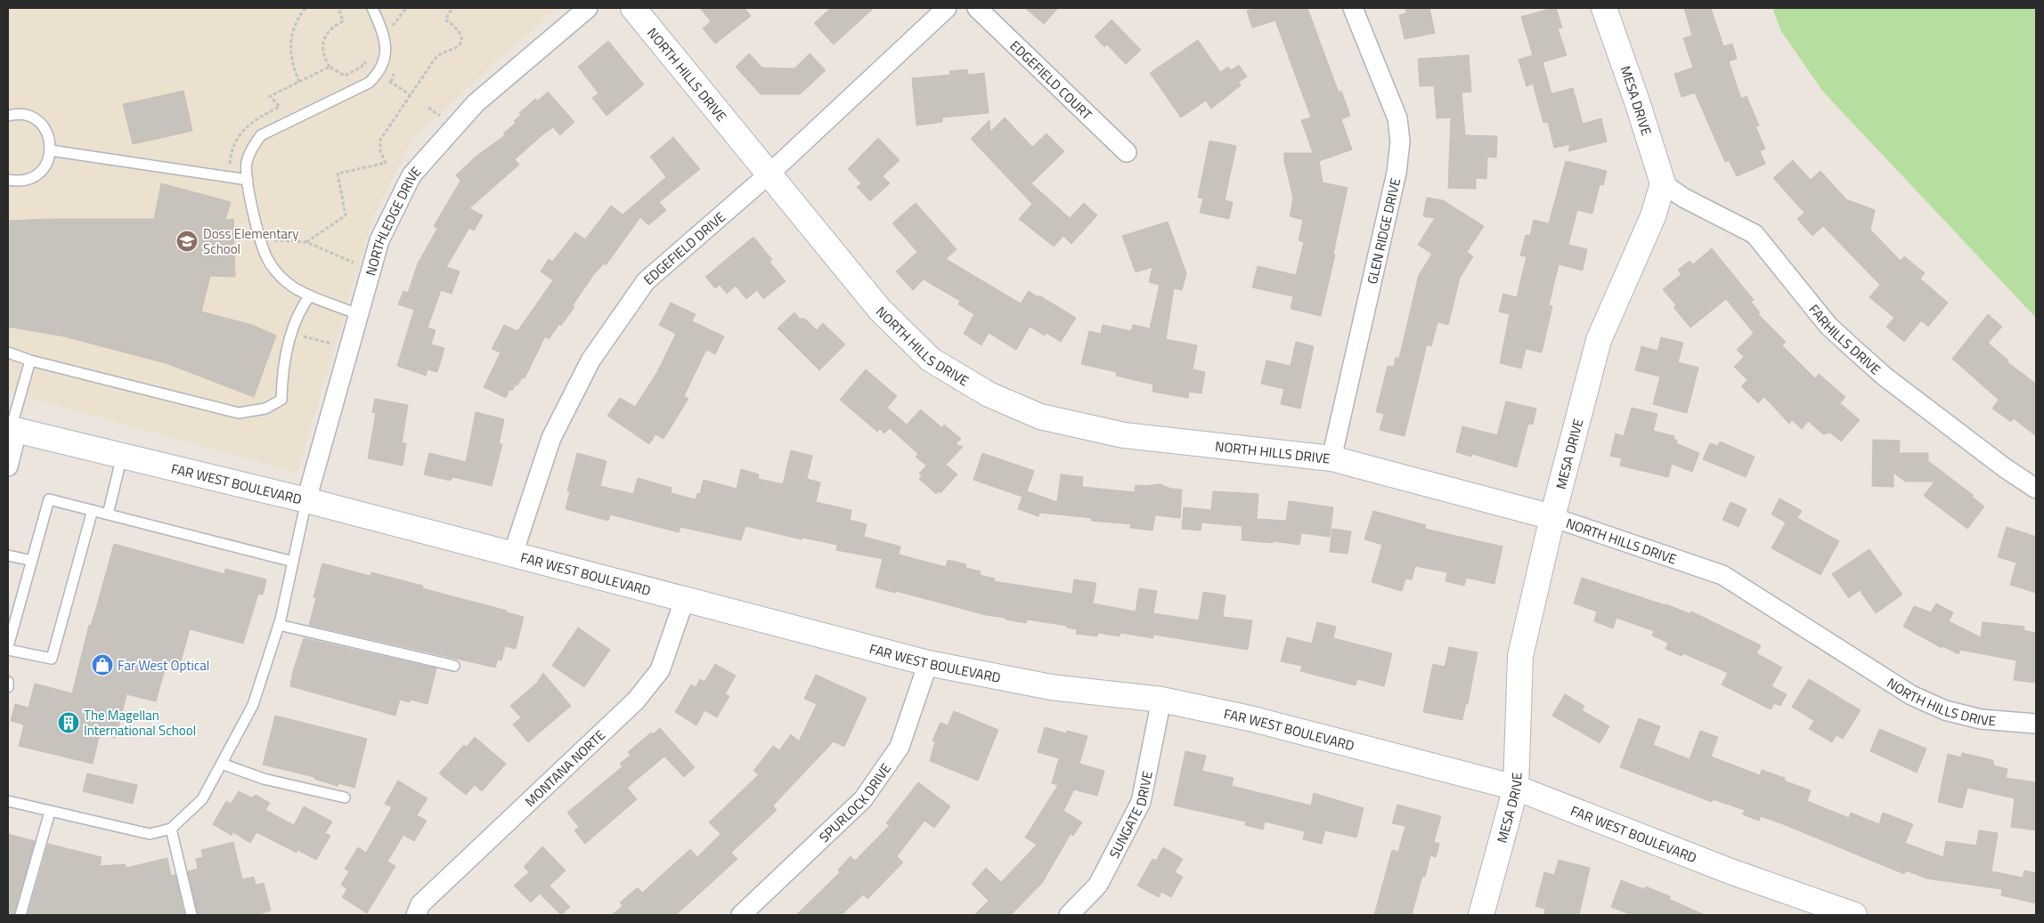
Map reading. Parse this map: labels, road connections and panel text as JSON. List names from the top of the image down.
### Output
{
  "streets": {
    "street": [
      "NORTH HILLS DRIVE",
      "EDGEFIELD COURT",
      "MESA DRIVE",
      "NORTHLEDGE DRIVE",
      "GLEN RIDGE DRIVE",
      "EDGEFIELD DRIVE",
      "FARHILLS DRIVE",
      "FAR WEST BOULEVARD",
      "MONTANA NORTE",
      "SPURLOCK DRIVE",
      "SUNGATE DRIVE"
    ]
  },
  "crossings": [
    ["NORTH HILLS DRIVE", "MESA DRIVE"],
    ["NORTH HILLS DRIVE", "GLEN RIDGE DRIVE"],
    ["NORTH HILLS DRIVE", "EDGEFIELD DRIVE"],
    ["MESA DRIVE", "FARHILLS DRIVE"],
    ["MESA DRIVE", "FAR WEST BOULEVARD"],
    ["NORTHLEDGE DRIVE", "FAR WEST BOULEVARD"],
    ["EDGEFIELD DRIVE", "FAR WEST BOULEVARD"],
    ["FAR WEST BOULEVARD", "MONTANA NORTE"],
    ["FAR WEST BOULEVARD", "SPURLOCK DRIVE"],
    ["FAR WEST BOULEVARD", "SUNGATE DRIVE"]
  ],
  "places": {
    "school or university": ["Doss Elementary School"],
    "shop": ["Far West Optical"],
    "building": ["The Magellan International School"]
  }
}
